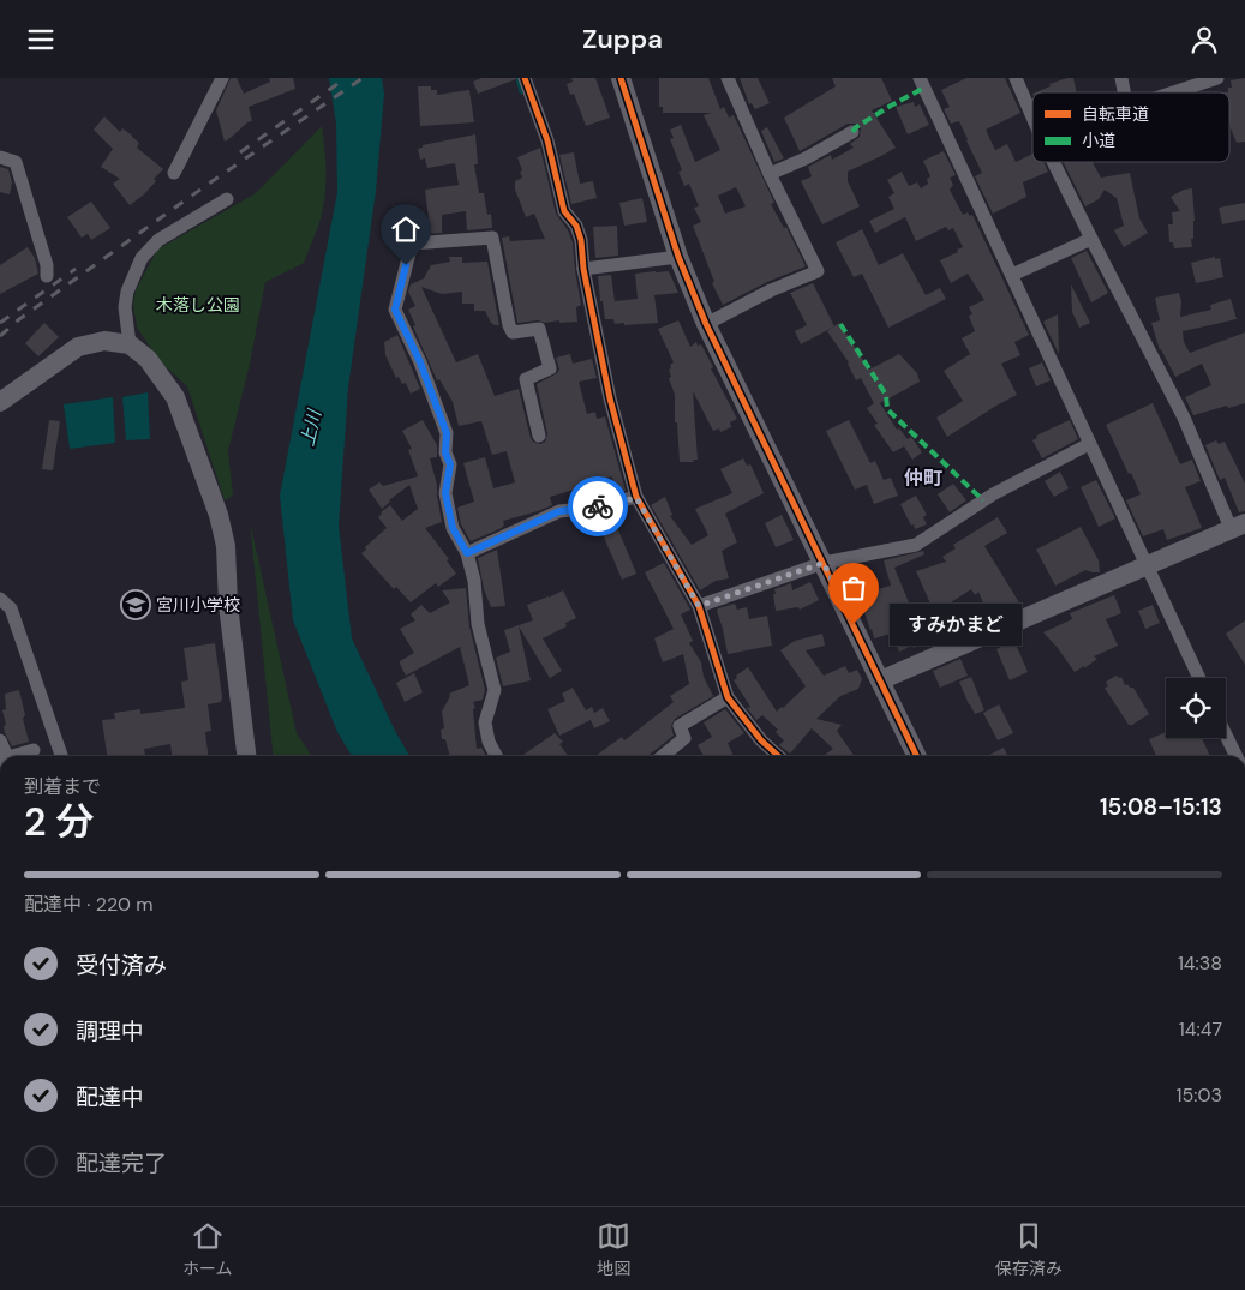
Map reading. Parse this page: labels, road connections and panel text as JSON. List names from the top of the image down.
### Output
{
  "districts": ["仲町"],
  "water": ["上川"],
  "parks": ["木落し公園"],
  "places": {
    "school or university": ["宮川小学校"],
    "other": ["すみかまど"]
  },
  "legend": ["自転車道", "小道"],
  "page": {
    "header": "Zuppa",
    "bubble": "すみかまど",
    "heading": ["2 分", "到着まで", "15:08–15:13"],
    "bar": "配達中 · 220 m",
    "list": [
      ["受付済み", "14:38"],
      ["調理中", "14:47"],
      ["配達中", "15:03"],
      "配達完了"
    ],
    "tabs": ["ホーム", "地図", "保存済み"]
  }
}
